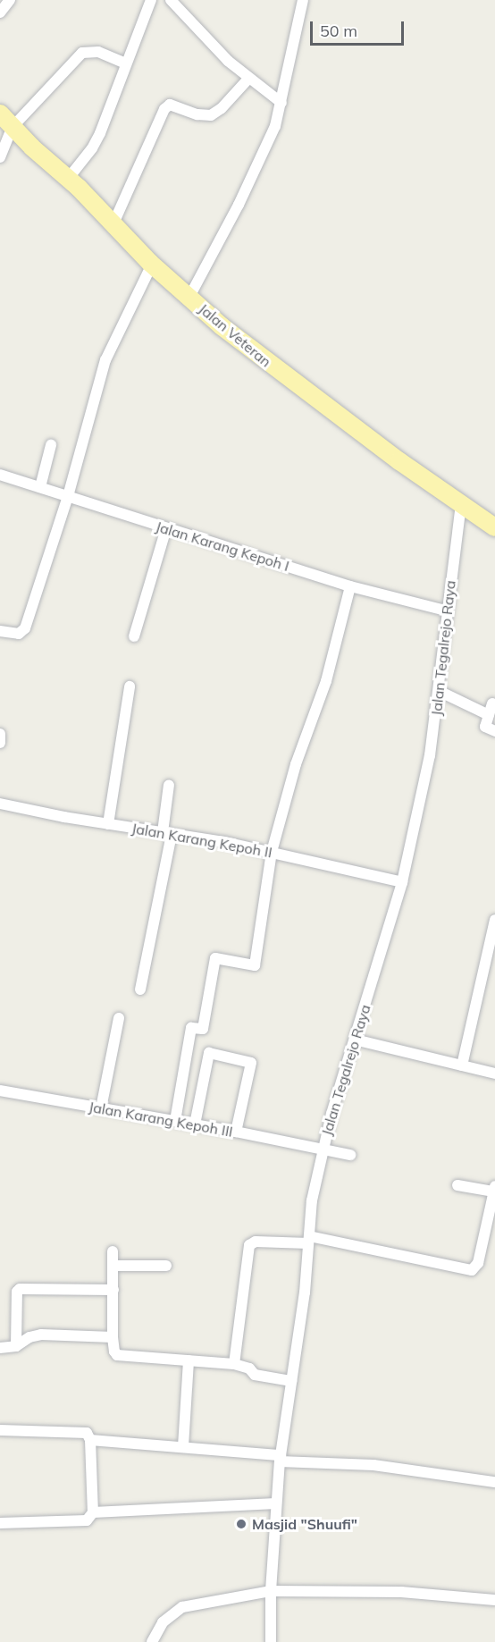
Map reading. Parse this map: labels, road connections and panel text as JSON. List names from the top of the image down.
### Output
{
  "streets": {
    "main road": ["Jalan Veteran"],
    "street": [
      "Jalan Karang Kepoh I",
      "Jalan Tegalrejo Raya",
      "Jalan Karang Kepoh II",
      "Jalan Karang Kepoh III"
    ]
  },
  "crossings": [
    ["Jalan Veteran", "Jalan Tegalrejo Raya"],
    ["Jalan Karang Kepoh I", "Jalan Tegalrejo Raya"],
    ["Jalan Tegalrejo Raya", "Jalan Karang Kepoh II"],
    ["Jalan Tegalrejo Raya", "Jalan Karang Kepoh III"]
  ],
  "places": ["Masjid \"Shuufi\""],
  "scale_bar": "50 m"
}
